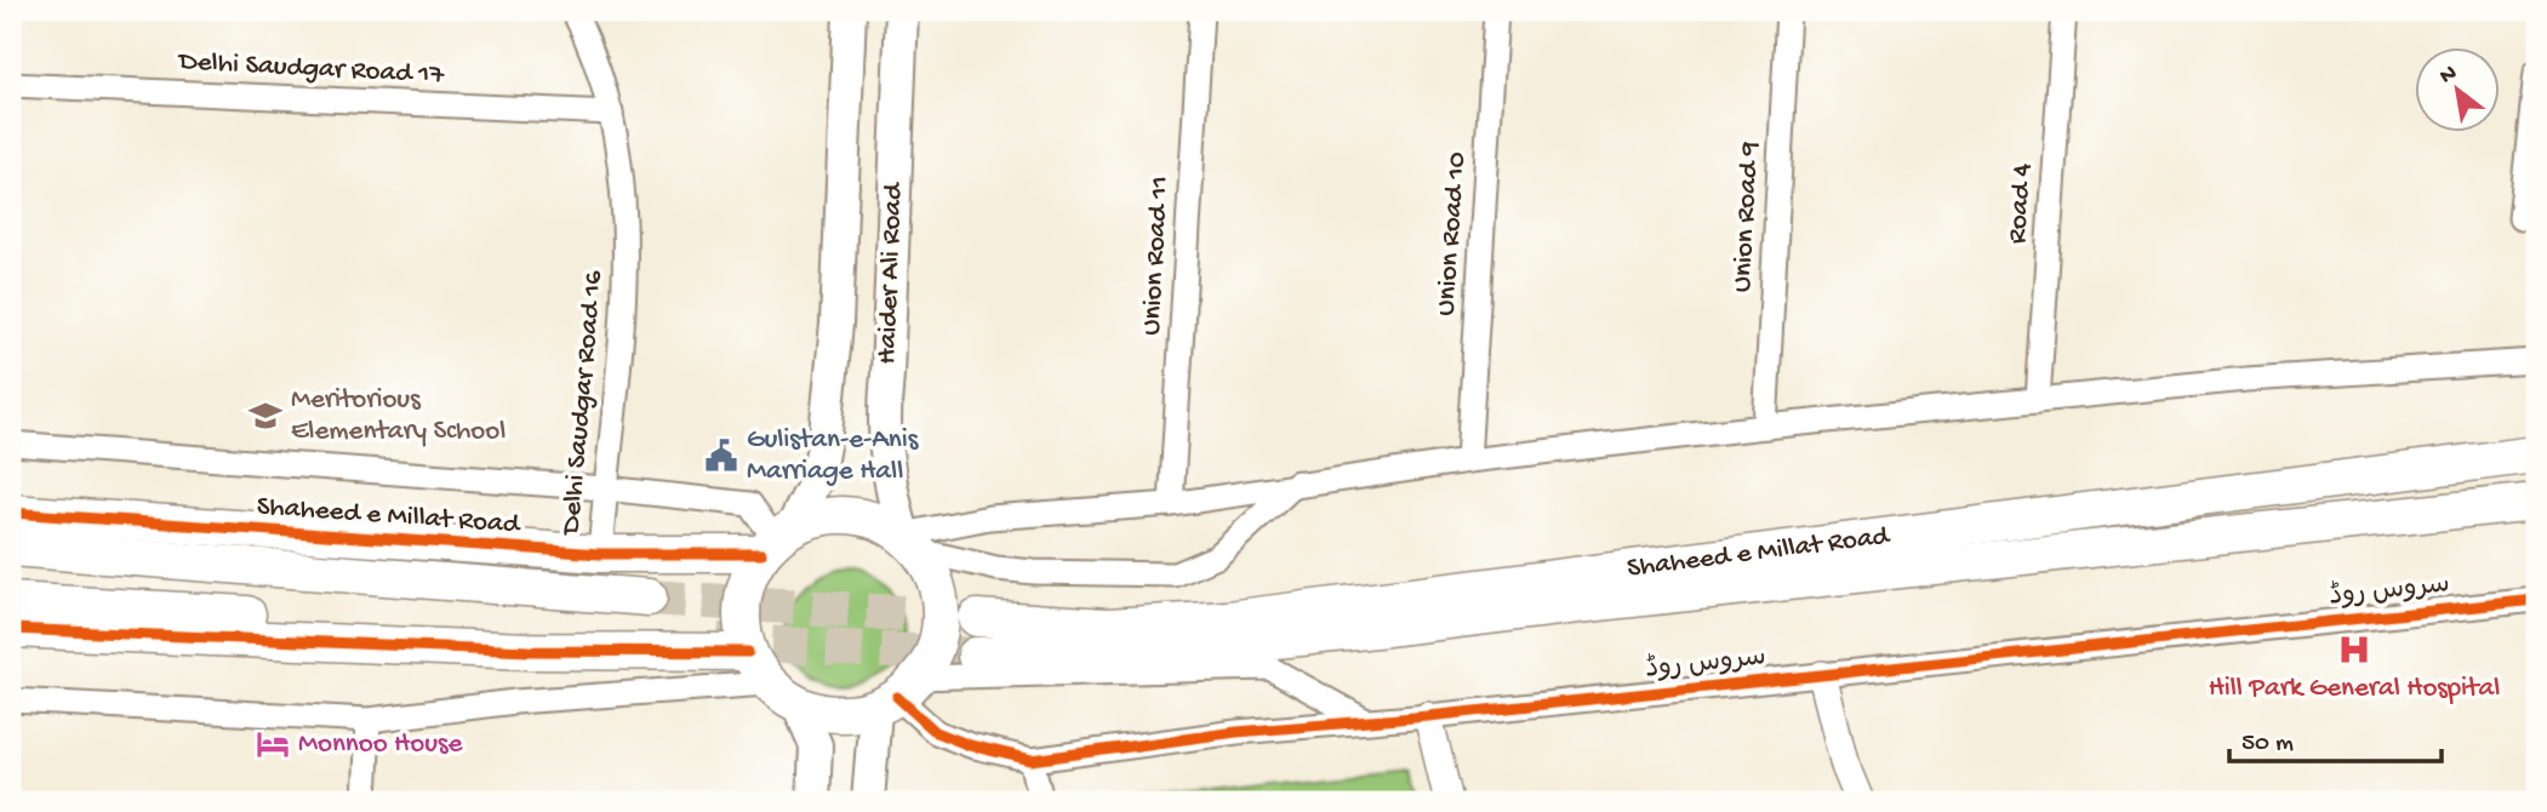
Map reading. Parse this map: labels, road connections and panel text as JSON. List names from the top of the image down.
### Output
{
  "streets": {
    "main road": ["Haider Ali Road", "Shaheed e Millat Road"],
    "street": [
      "Delhi Saudgar Road 17",
      "Road 4",
      "Union Road 9",
      "Union Road 10",
      "Union Road 11",
      "Delhi Saudgar Road 16",
      "سروس روڈ"
    ]
  },
  "crossings": [
    ["Delhi Saudgar Road 17", "Delhi Saudgar Road 16"],
    ["Haider Ali Road", "Shaheed e Millat Road"],
    ["Haider Ali Road", "سروس روڈ"],
    ["Delhi Saudgar Road 16", "Shaheed e Millat Road"],
    ["Shaheed e Millat Road", "سروس روڈ"]
  ],
  "places": {
    "school or university": ["Meritorious Elementary School"],
    "public building": ["Gulistan-e-Anis Marriage Hall"],
    "hospital": ["Hill Park General Hospital"],
    "hotel": ["Monnoo House"]
  },
  "scale_bar": "50 m",
  "north": "top left"
}
